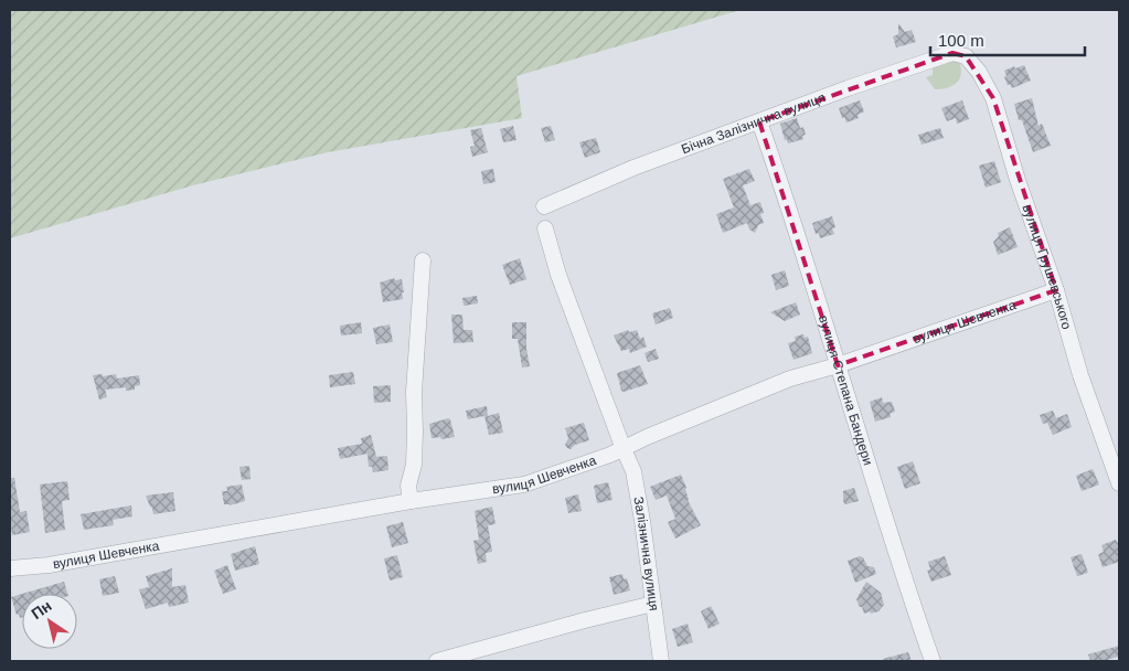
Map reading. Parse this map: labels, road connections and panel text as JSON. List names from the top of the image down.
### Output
{
  "streets": {
    "street": [
      "Бічна Залізнична вулиця",
      "вулиця Грушевського",
      "вулиця Шевченка",
      "вулиця Степана Бандери",
      "Залізнична вулиця"
    ]
  },
  "crossings": [
    ["Бічна Залізнична вулиця", "вулиця Грушевського"],
    ["Бічна Залізнична вулиця", "вулиця Степана Бандери"],
    ["вулиця Грушевського", "вулиця Шевченка"],
    ["вулиця Шевченка", "вулиця Степана Бандери"],
    ["вулиця Шевченка", "Залізнична вулиця"]
  ],
  "scale_bar": "100 m",
  "north": "top left"
}
